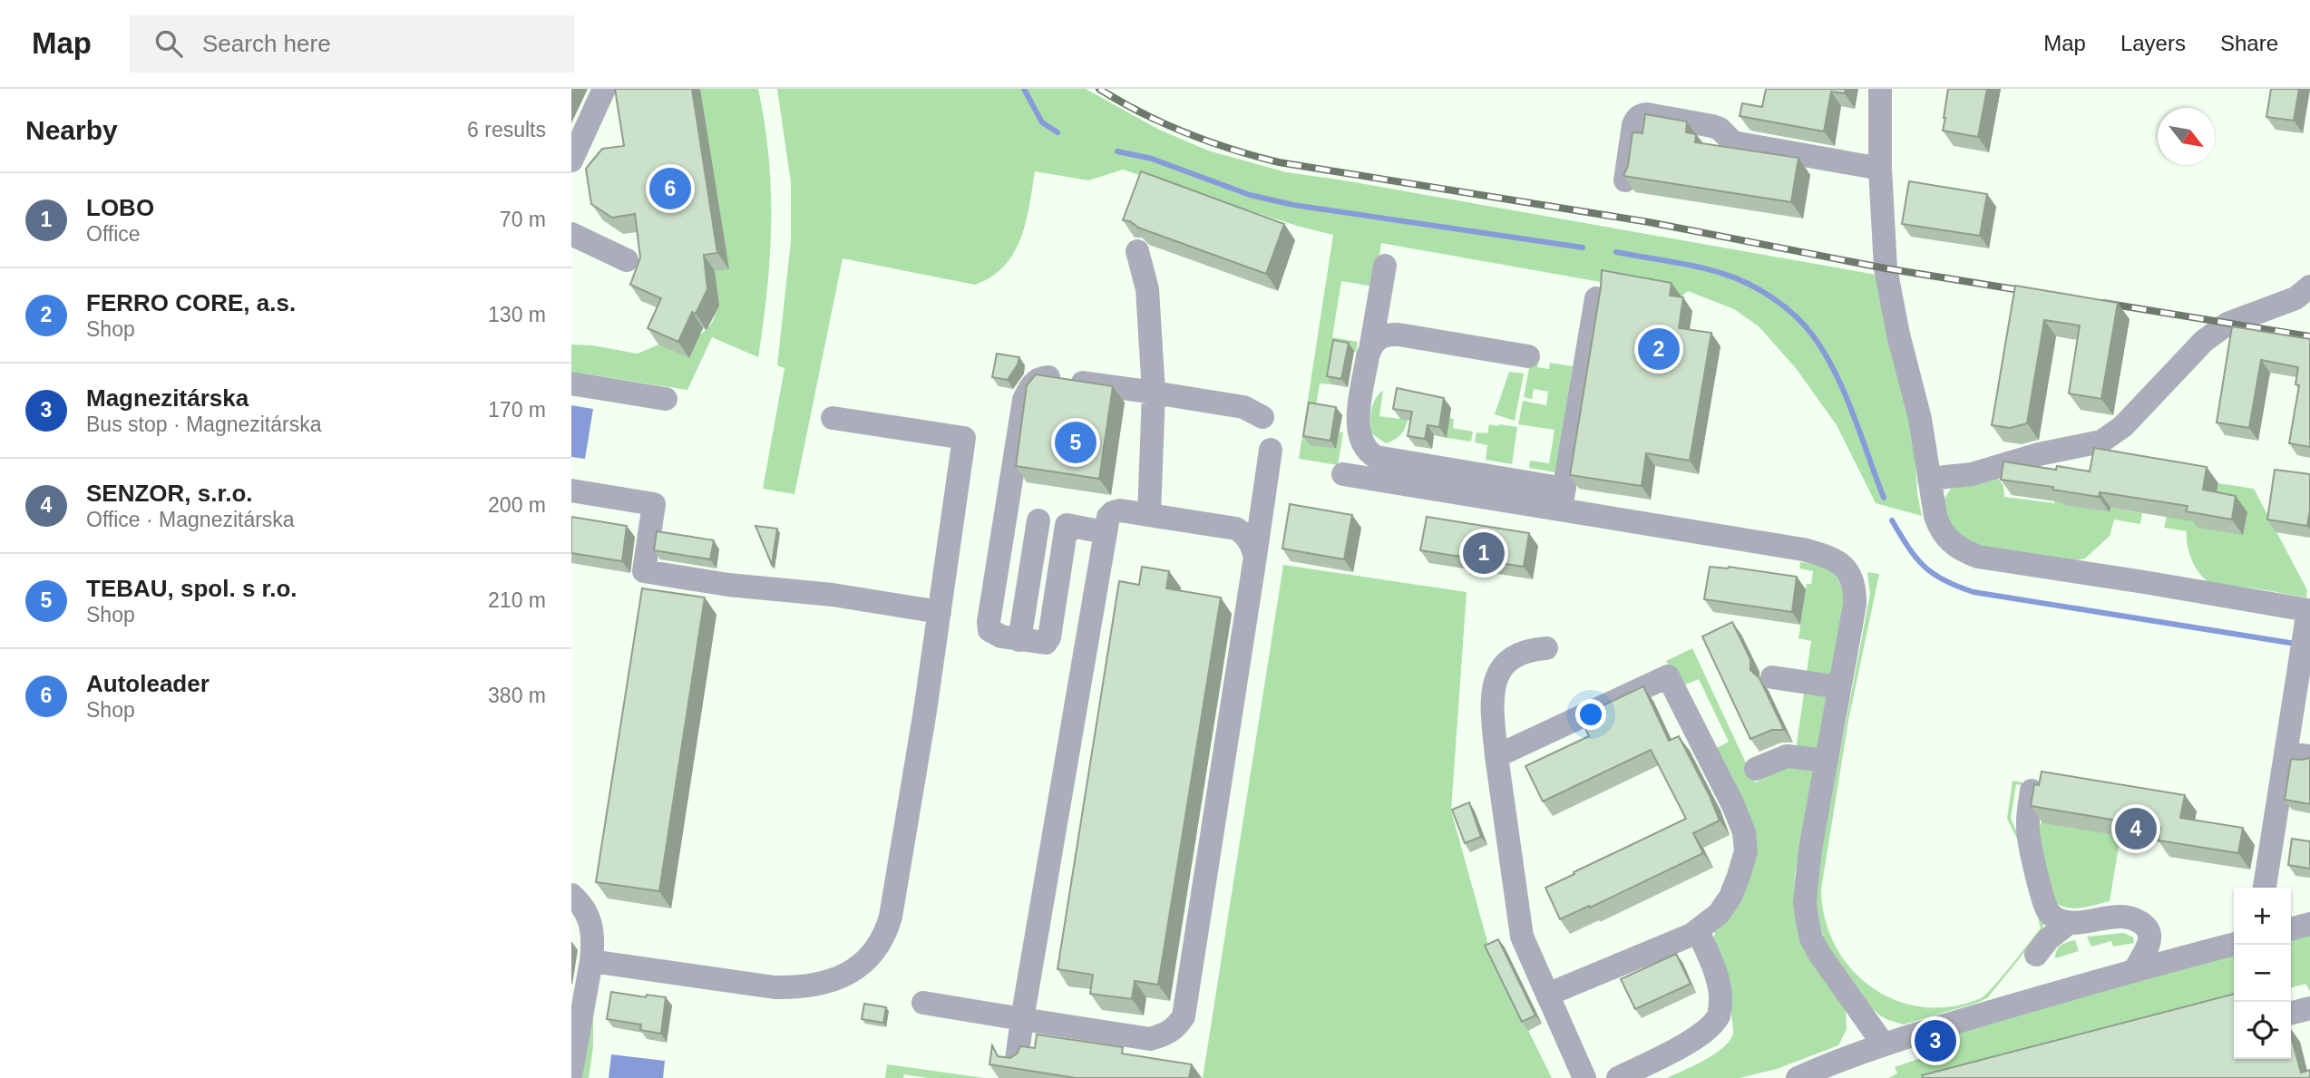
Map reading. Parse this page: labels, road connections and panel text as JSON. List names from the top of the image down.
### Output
{
  "north": "bottom right",
  "page": {
    "header": "Map",
    "search": "Search here",
    "nav": ["Map", "Layers", "Share"],
    "heading": ["Nearby", "6 results"],
    "pins": [
      "6",
      "2",
      "5",
      "1",
      "4",
      "3"
    ],
    "list": [
      {
        "mark": "1",
        "name": "LOBO",
        "note": "Office",
        "value": "70 m"
      },
      {
        "mark": "2",
        "name": "FERRO CORE, a.s.",
        "note": "Shop",
        "value": "130 m"
      },
      {
        "mark": "3",
        "name": "Magnezitárska",
        "note": "Bus stop · Magnezitárska",
        "value": "170 m"
      },
      {
        "mark": "4",
        "name": "SENZOR, s.r.o.",
        "note": "Office · Magnezitárska",
        "value": "200 m"
      },
      {
        "mark": "5",
        "name": "TEBAU, spol. s r.o.",
        "note": "Shop",
        "value": "210 m"
      },
      {
        "mark": "6",
        "name": "Autoleader",
        "note": "Shop",
        "value": "380 m"
      }
    ],
    "map_buttons": ["+", "−"]
  }
}
